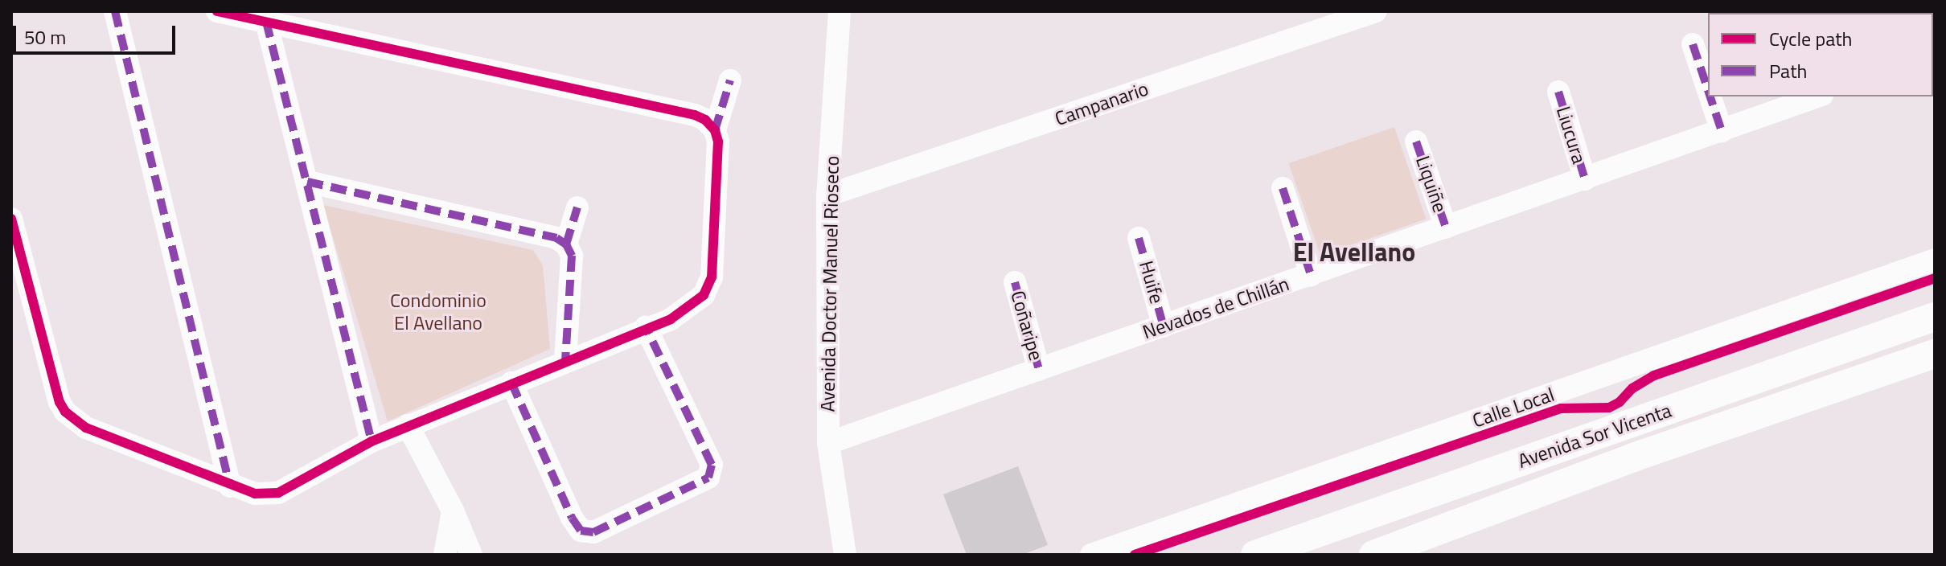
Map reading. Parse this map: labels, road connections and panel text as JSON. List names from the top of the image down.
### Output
{
  "streets": {
    "main road": ["Avenida Sor Vicenta"],
    "street": [
      "Campanario",
      "Liucura",
      "Liquiñe",
      "Huife",
      "Avenida Doctor Manuel Rioseco",
      "Nevados de Chillán",
      "Coñaripe",
      "Calle Local"
    ]
  },
  "crossings": [
    ["Campanario", "Avenida Doctor Manuel Rioseco"],
    ["Liucura", "Nevados de Chillán"],
    ["Liquiñe", "Nevados de Chillán"],
    ["Huife", "Nevados de Chillán"],
    ["Avenida Doctor Manuel Rioseco", "Nevados de Chillán"],
    ["Nevados de Chillán", "Coñaripe"]
  ],
  "districts": ["El Avellano"],
  "parks": ["Condominio El Avellano"],
  "legend": ["Cycle path", "Path"],
  "scale_bar": "50 m"
}
